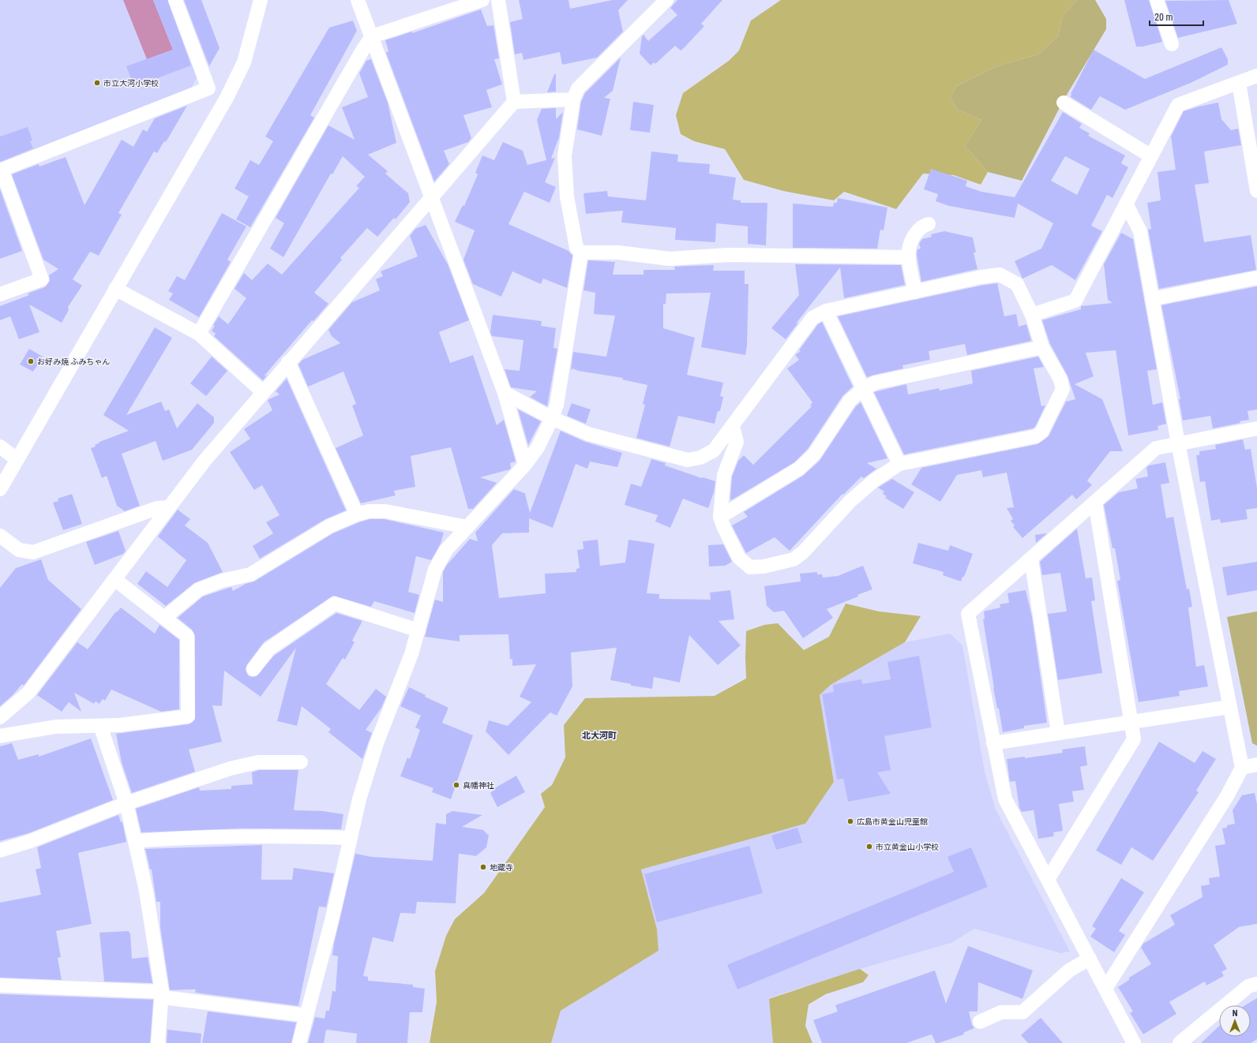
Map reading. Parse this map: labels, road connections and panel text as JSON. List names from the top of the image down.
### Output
{
  "districts": ["北大河町"],
  "places": [
    "市立大河小学校",
    "お好み焼 ふみちゃん",
    "真幡神社",
    "広島市黄金山児童館",
    "市立黄金山小学校",
    "地蔵寺"
  ],
  "scale_bar": "20 m",
  "north": "top"
}
